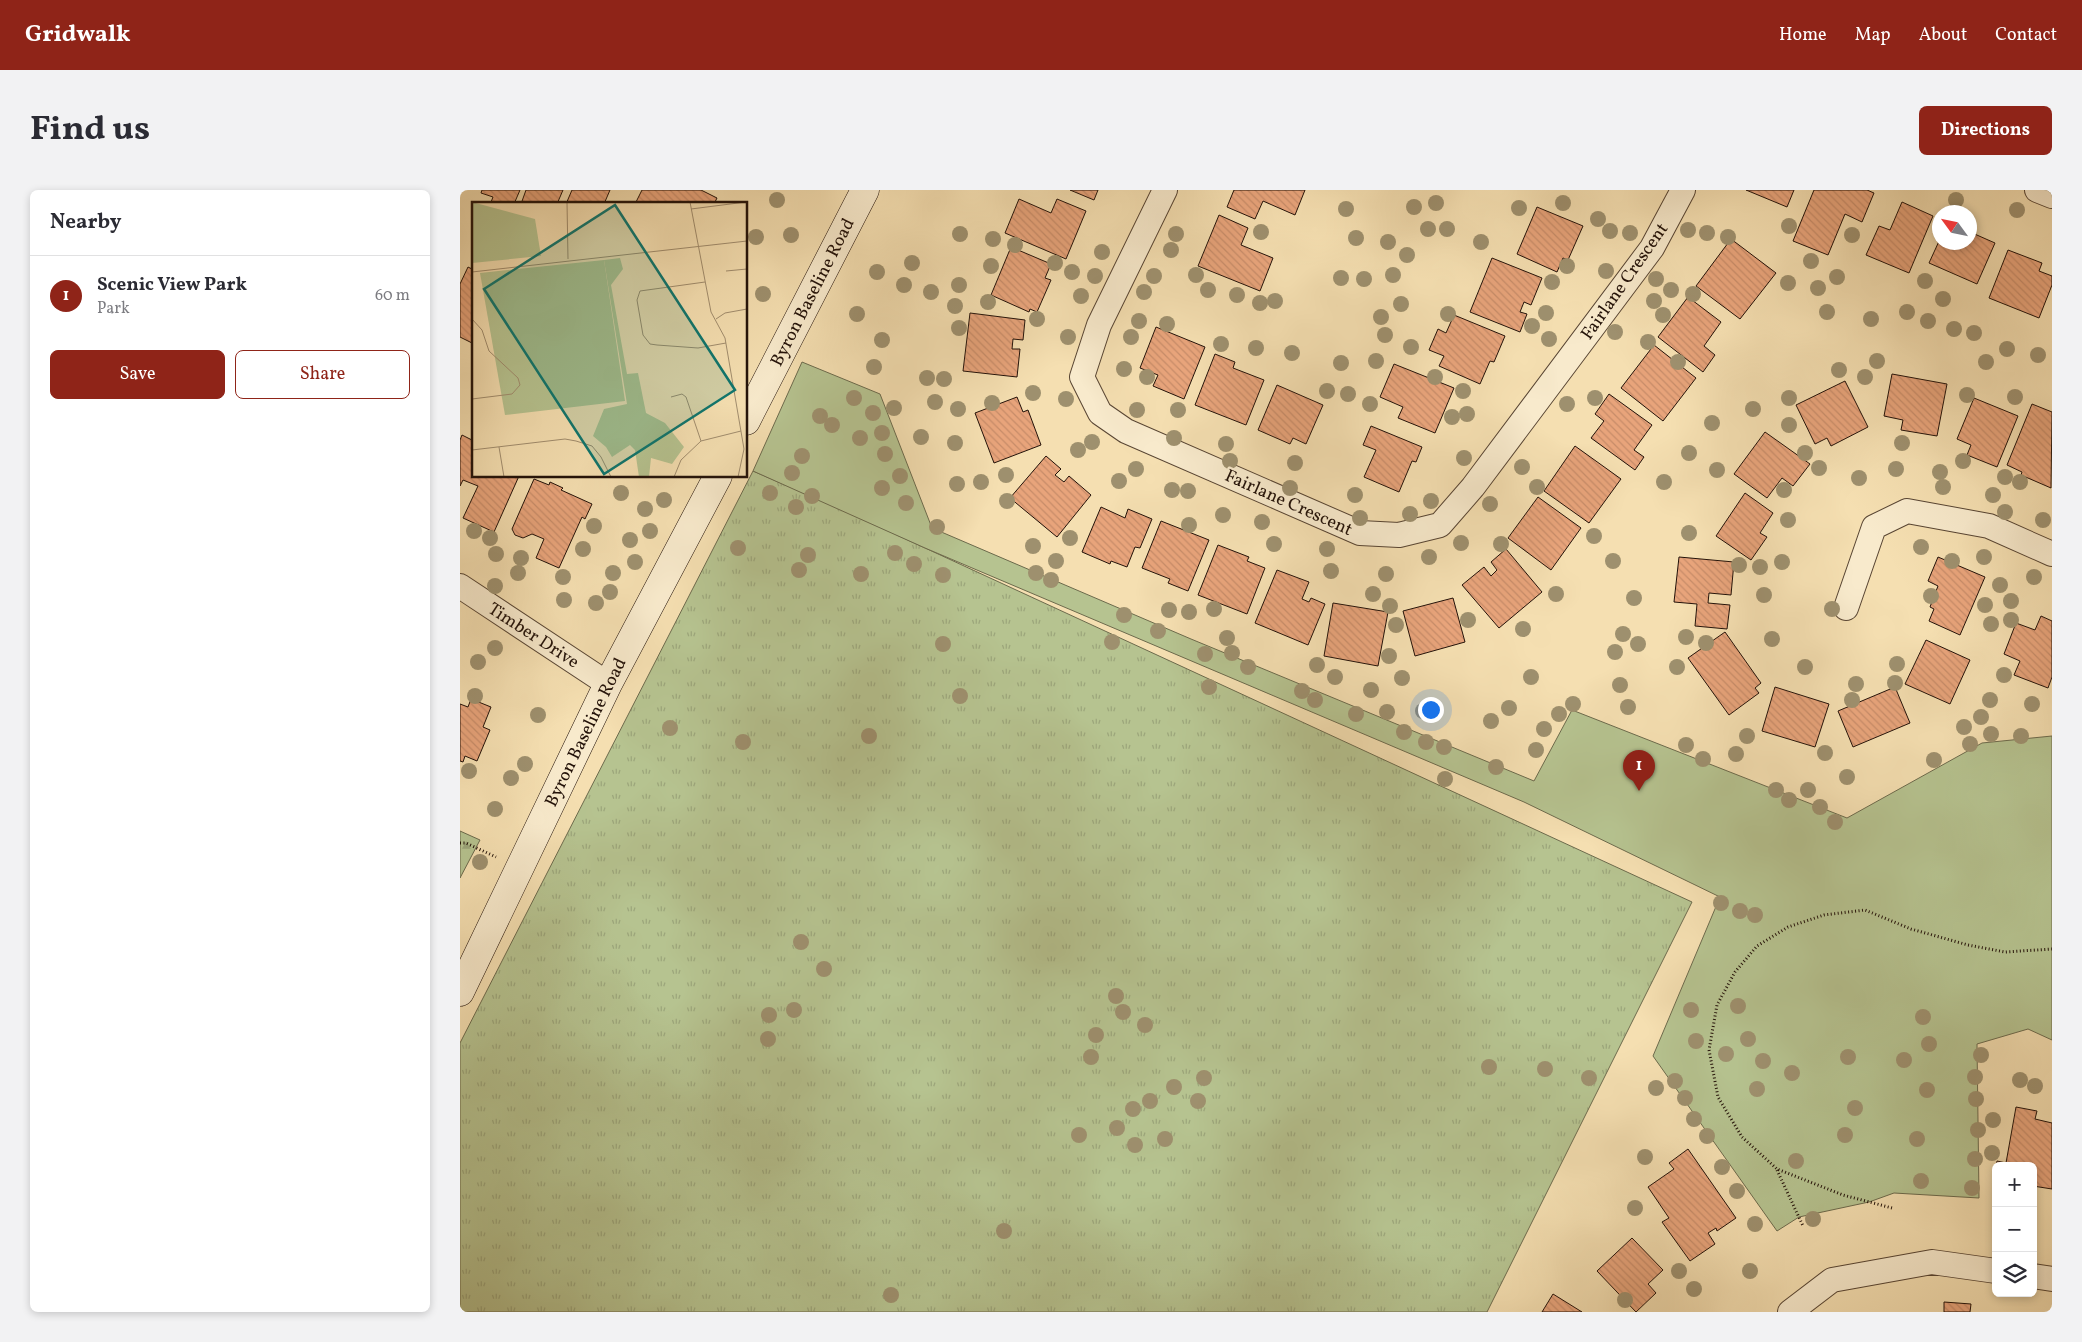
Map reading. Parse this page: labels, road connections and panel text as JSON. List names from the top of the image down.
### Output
{
  "streets": {
    "main road": ["Byron Baseline Road"],
    "street": ["Fairlane Crescent", "Timber Drive"]
  },
  "crossings": [
    ["Byron Baseline Road", "Timber Drive"]
  ],
  "north": "top left",
  "page": {
    "header": "Gridwalk",
    "nav": [
      "Home",
      "Map",
      "About",
      "Contact"
    ],
    "title": "Find us",
    "buttons": [
      "Directions",
      ["Save", "Share"]
    ],
    "heading": "Nearby",
    "list": [
      {
        "mark": "1",
        "name": "Scenic View Park",
        "note": "Park",
        "value": "60 m"
      }
    ],
    "pins": "1",
    "map_buttons": ["+", "−"]
  }
}
